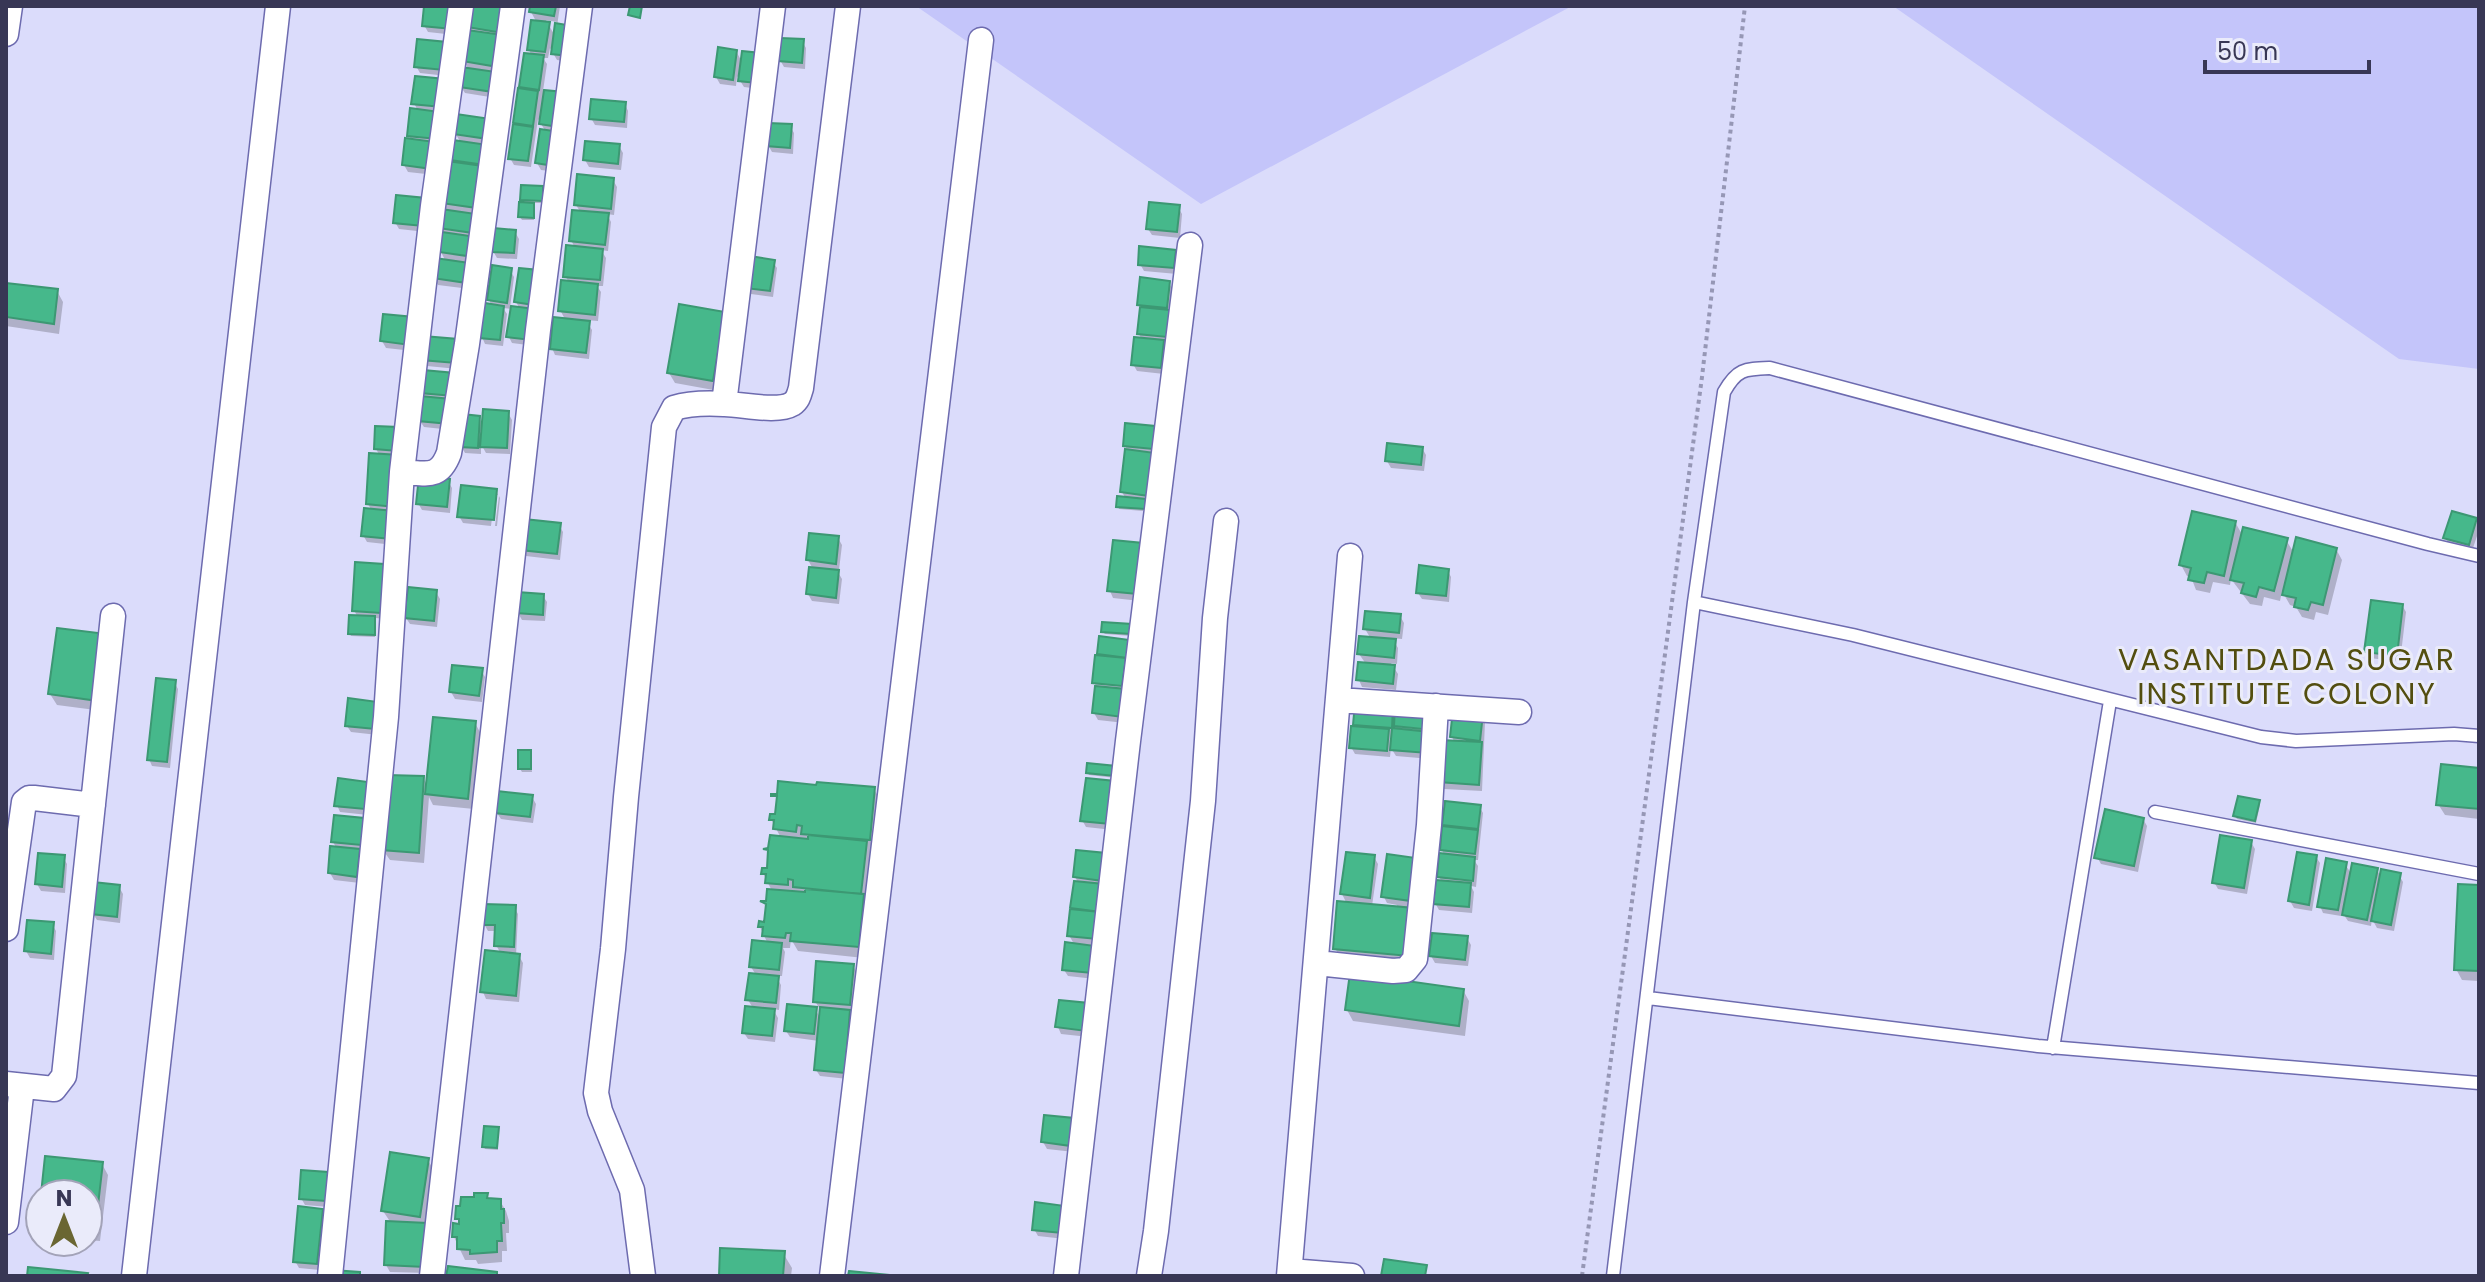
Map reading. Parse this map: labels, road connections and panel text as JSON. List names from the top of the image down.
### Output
{
  "districts": ["VASANTDADA SUGAR INSTITUTE COLONY"],
  "scale_bar": "50 m",
  "north": "top"
}
